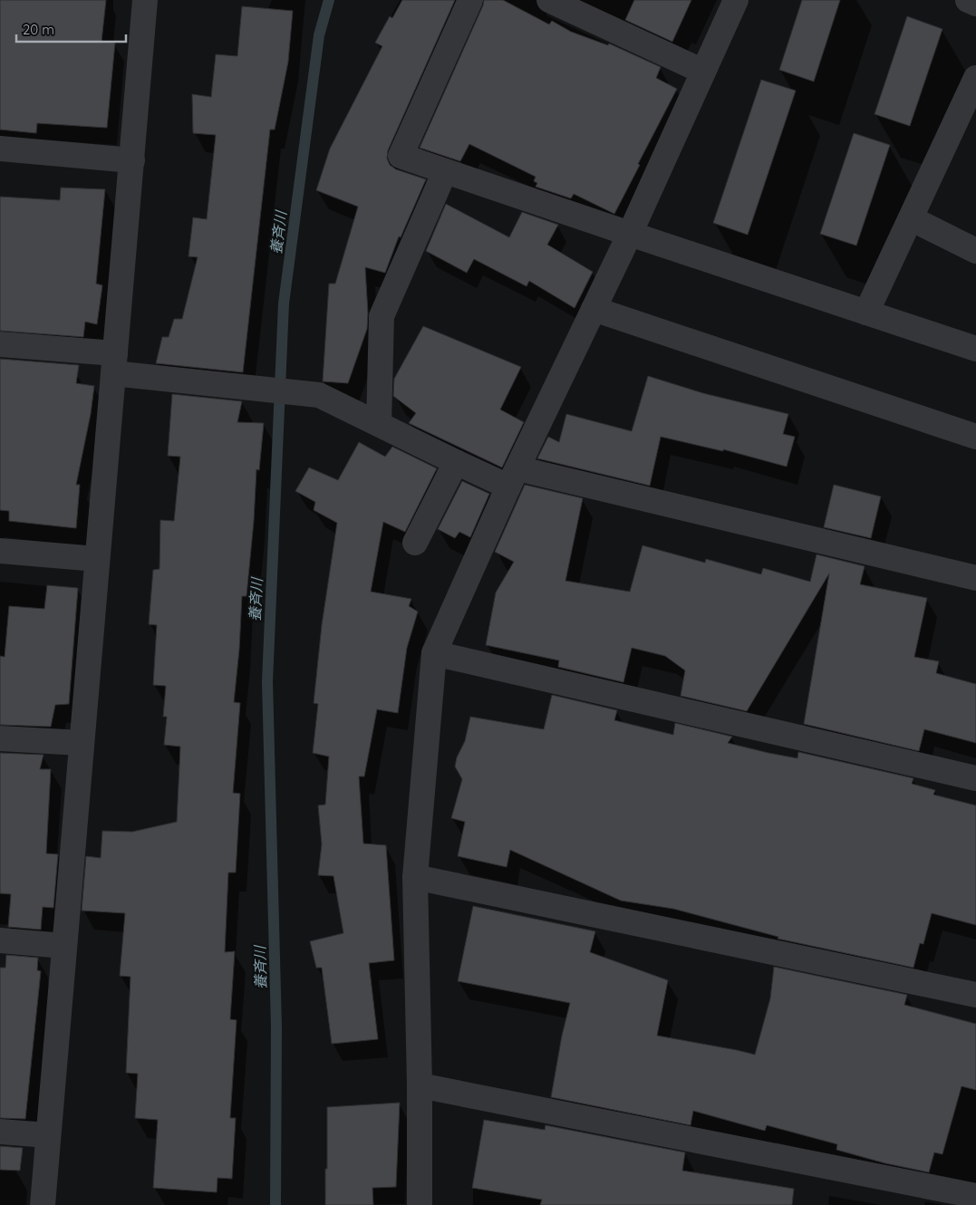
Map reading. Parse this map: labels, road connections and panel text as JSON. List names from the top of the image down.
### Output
{
  "water": ["養斉川"],
  "scale_bar": "20 m"
}
